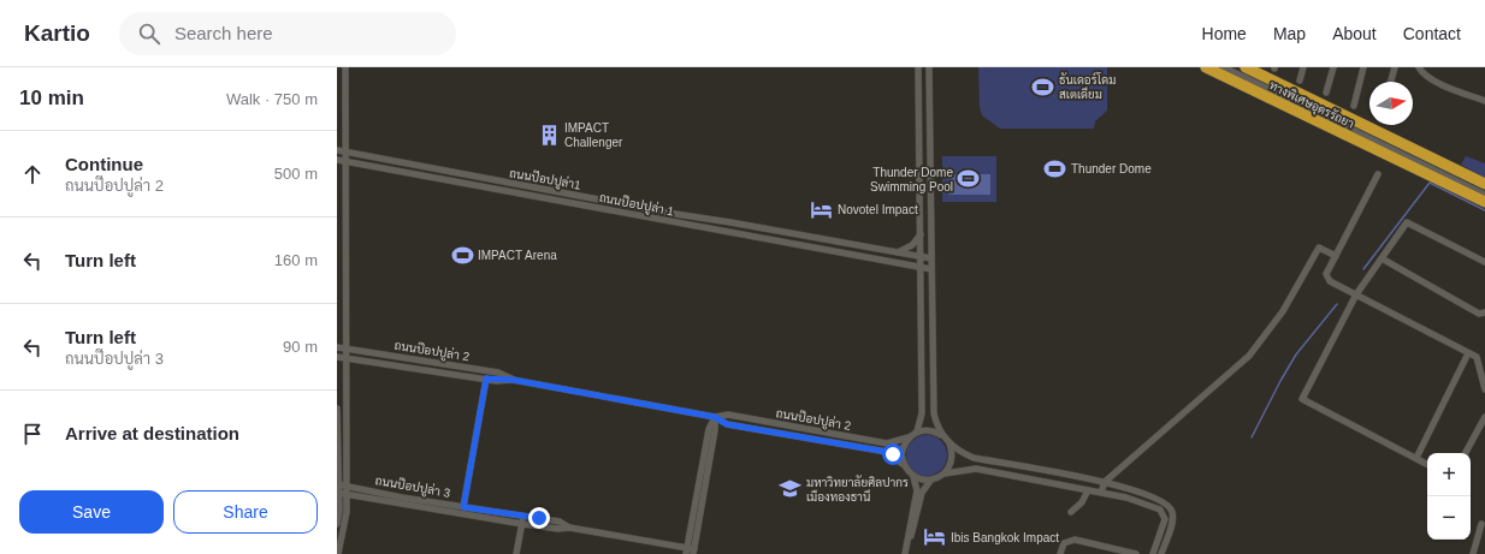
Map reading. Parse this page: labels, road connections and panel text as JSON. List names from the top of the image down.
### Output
{
  "streets": {
    "highway": ["ทางพิเศษอุดรรัถยา"],
    "street": [
      "ถนนป๊อปปูล่า1",
      "ถนนป๊อปปูล่า 1",
      "ถนนป๊อปปูล่า 2",
      "ถนนป๊อปปูล่า 3"
    ]
  },
  "places": {
    "sports": [
      "ธันเดอร์โดม สเตเดียม",
      "Thunder Dome",
      "Thunder Dome Swimming Pool",
      "IMPACT Arena"
    ],
    "building": ["IMPACT Challenger"],
    "hotel": ["Novotel Impact", "Ibis Bangkok Impact"],
    "school or university": ["มหาวิทยาลัยศิลปากร เมืองทองธานี"]
  },
  "north": "right",
  "page": {
    "header": "Kartio",
    "search": "Search here",
    "nav": [
      "Home",
      "Map",
      "About",
      "Contact"
    ],
    "heading": ["10 min", "Walk · 750 m"],
    "list": [
      ["Continue", "ถนนป๊อปปูล่า 2", "500 m"],
      ["Turn left", "160 m"],
      ["Turn left", "ถนนป๊อปปูล่า 3", "90 m"],
      "Arrive at destination"
    ],
    "map_buttons": ["+", "−"],
    "buttons": ["Save", "Share"]
  }
}
